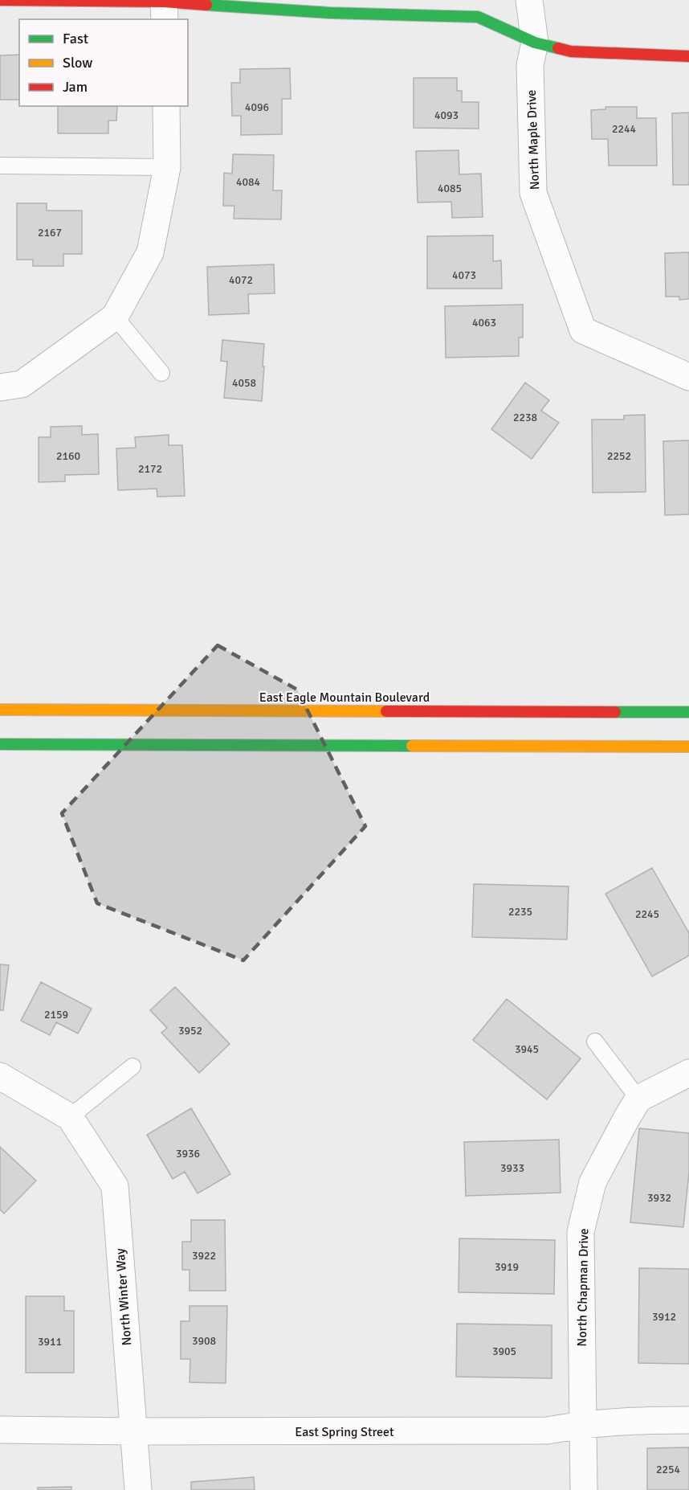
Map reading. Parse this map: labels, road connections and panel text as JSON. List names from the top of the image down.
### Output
{
  "streets": {
    "street": [
      "North Maple Drive",
      "East Eagle Mountain Boulevard",
      "North Chapman Drive",
      "North Winter Way",
      "East Spring Street"
    ]
  },
  "crossings": [
    ["North Chapman Drive", "East Spring Street"],
    ["North Winter Way", "East Spring Street"]
  ],
  "house_numbers": [
    "4096",
    "4093",
    "2244",
    "4084",
    "4085",
    "2167",
    "4073",
    "4072",
    "4063",
    "4058",
    "2238",
    "2160",
    "2252",
    "2172",
    "2235",
    "2245",
    "2159",
    "3952",
    "3945",
    "3936",
    "3933",
    "3932",
    "3922",
    "3919",
    "3912",
    "3908",
    "3911",
    "3905",
    "2254"
  ],
  "legend": ["Fast", "Slow", "Jam"]
}
